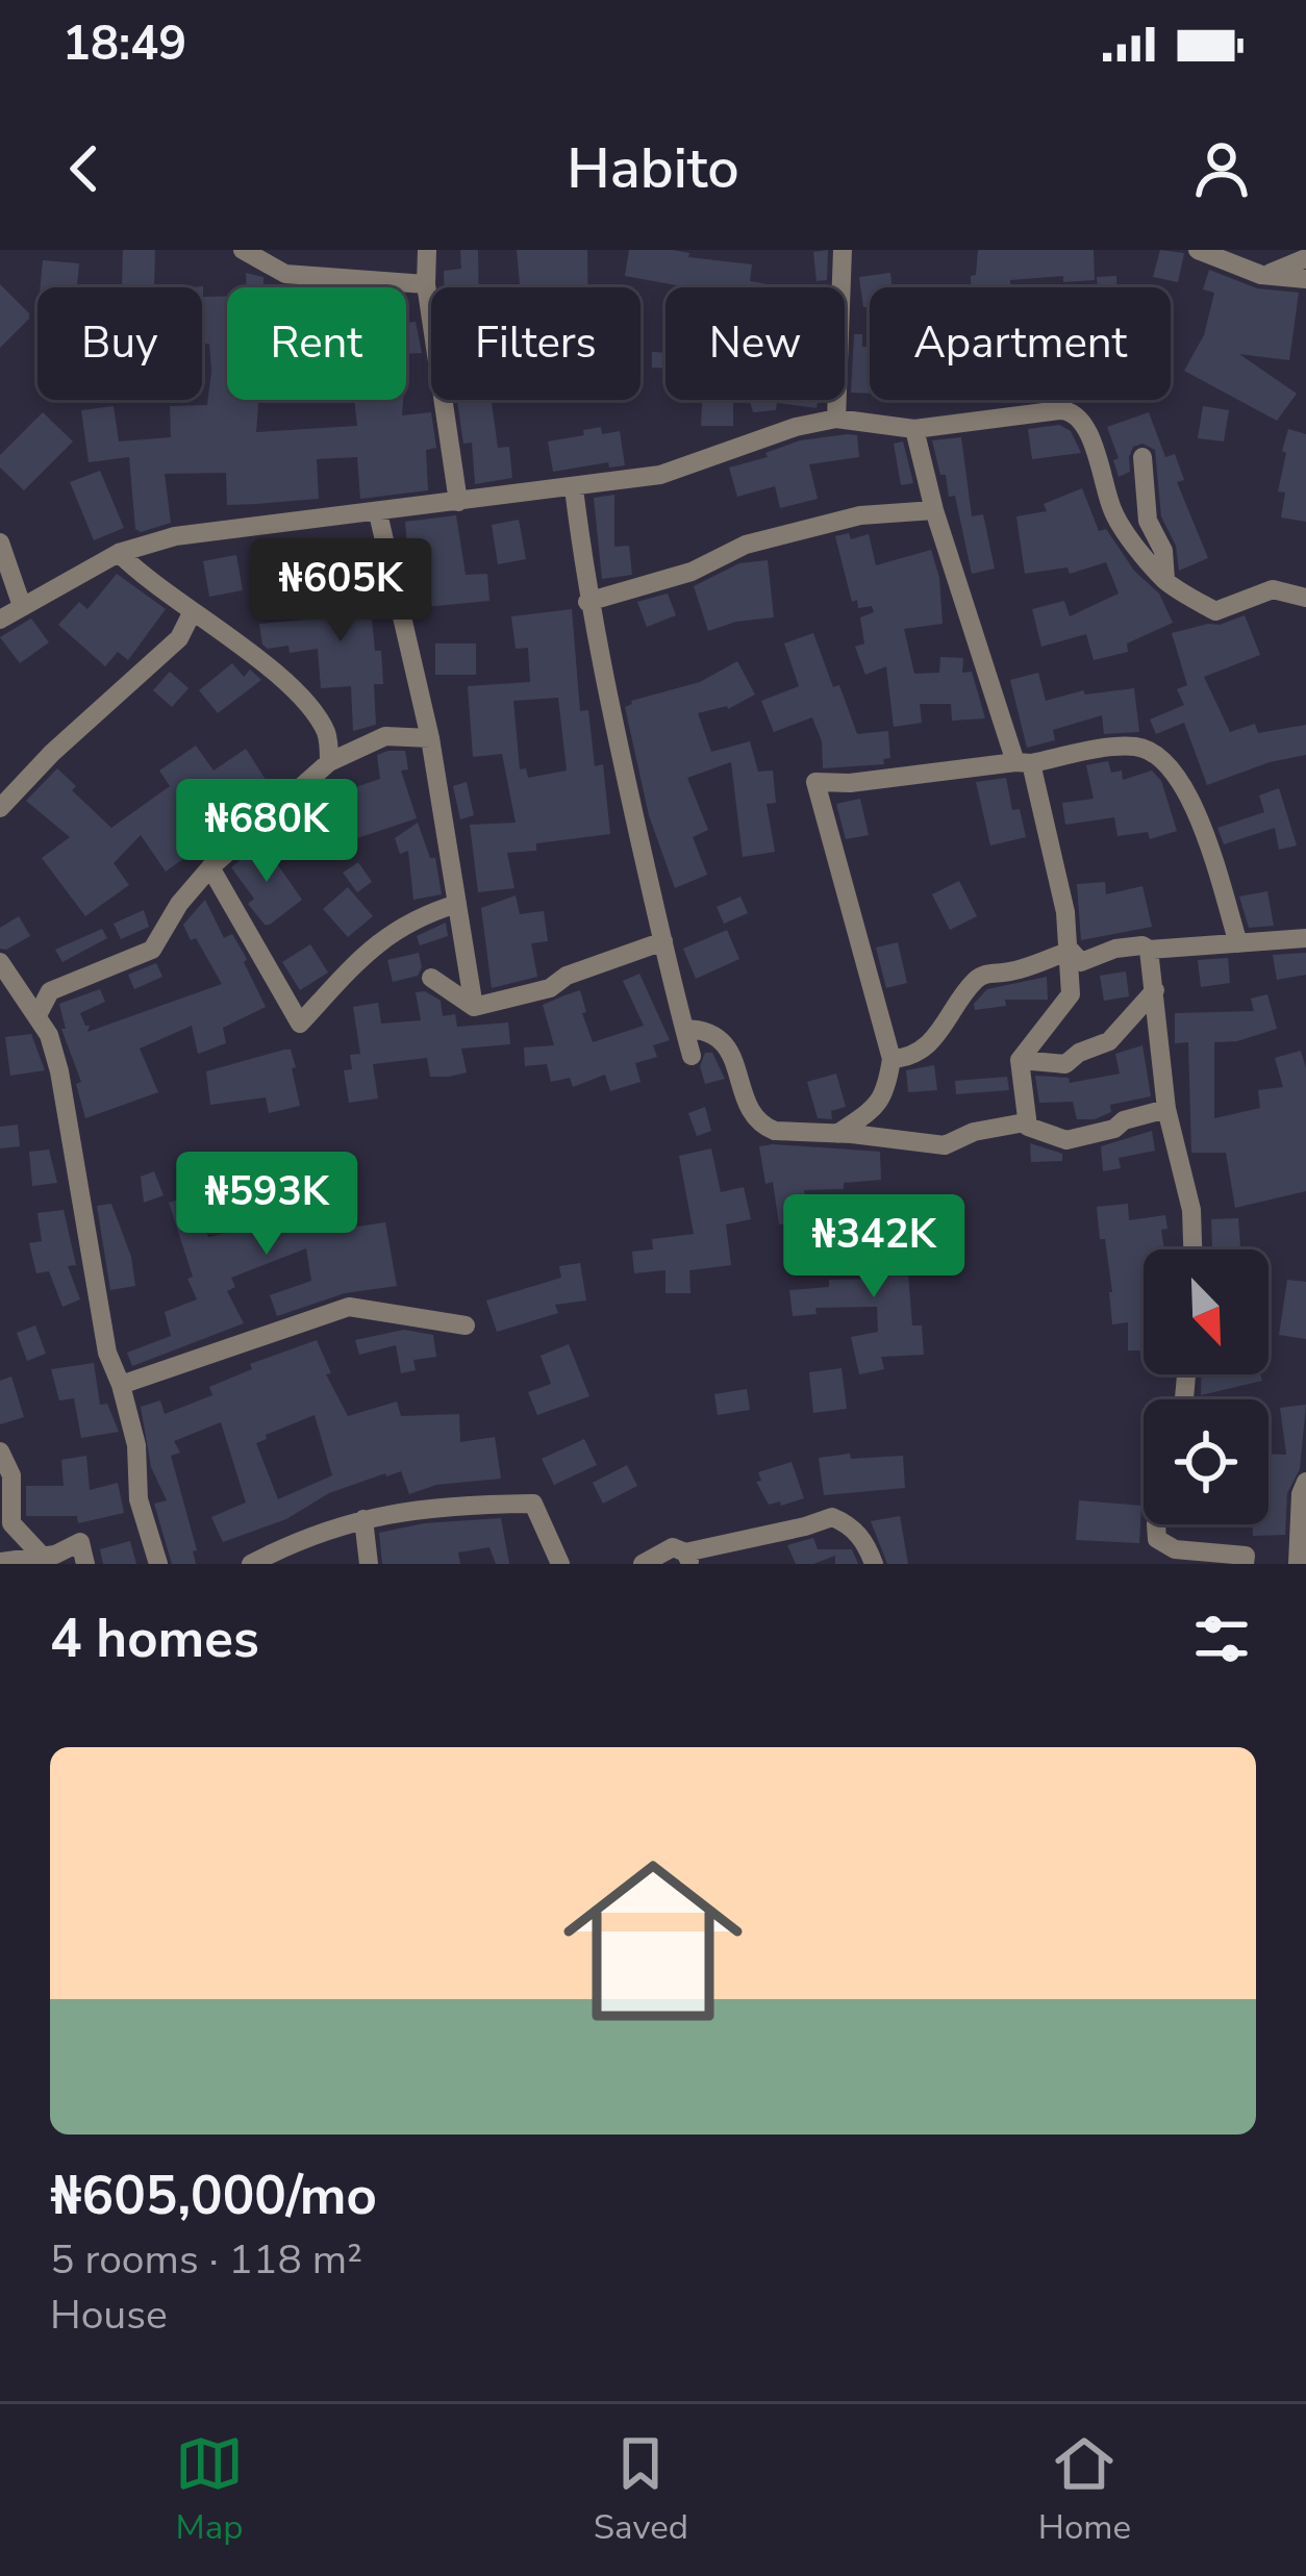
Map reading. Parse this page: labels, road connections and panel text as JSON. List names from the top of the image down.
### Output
{
  "north": "bottom right",
  "page": {
    "status": "18:49",
    "header": "Habito",
    "chip": [
      "Buy",
      "Rent",
      "Filters",
      "New",
      "Apartment"
    ],
    "price": [
      "₦605K",
      "₦680K",
      "₦593K",
      "₦342K"
    ],
    "heading": "4 homes",
    "list": [
      {
        "name": "₦605,000/mo",
        "note": "5 rooms · 118 m² · House"
      }
    ],
    "tabs": ["Map", "Saved", "Home"]
  }
}
